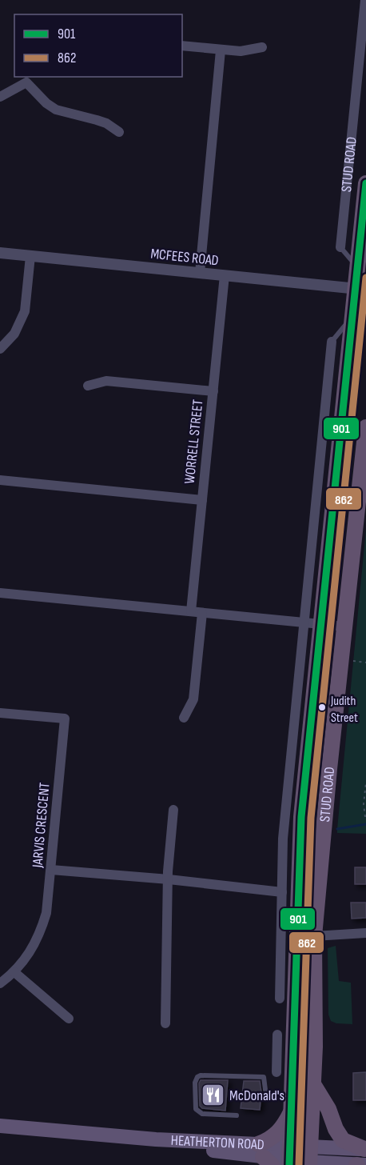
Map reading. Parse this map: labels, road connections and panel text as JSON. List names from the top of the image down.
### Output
{
  "streets": {
    "highway": ["STUD ROAD"],
    "main road": ["HEATHERTON ROAD"],
    "street": ["MCFEES ROAD", "WORRELL STREET", "JARVIS CRESCENT"]
  },
  "crossings": [
    ["STUD ROAD", "MCFEES ROAD"],
    ["STUD ROAD", "HEATHERTON ROAD"],
    ["MCFEES ROAD", "WORRELL STREET"]
  ],
  "places": {
    "other": ["Judith Street"],
    "restaurant": ["McDonald's"]
  },
  "lines": ["transit line 901", "transit line 862"],
  "legend": ["901", "862"]
}
